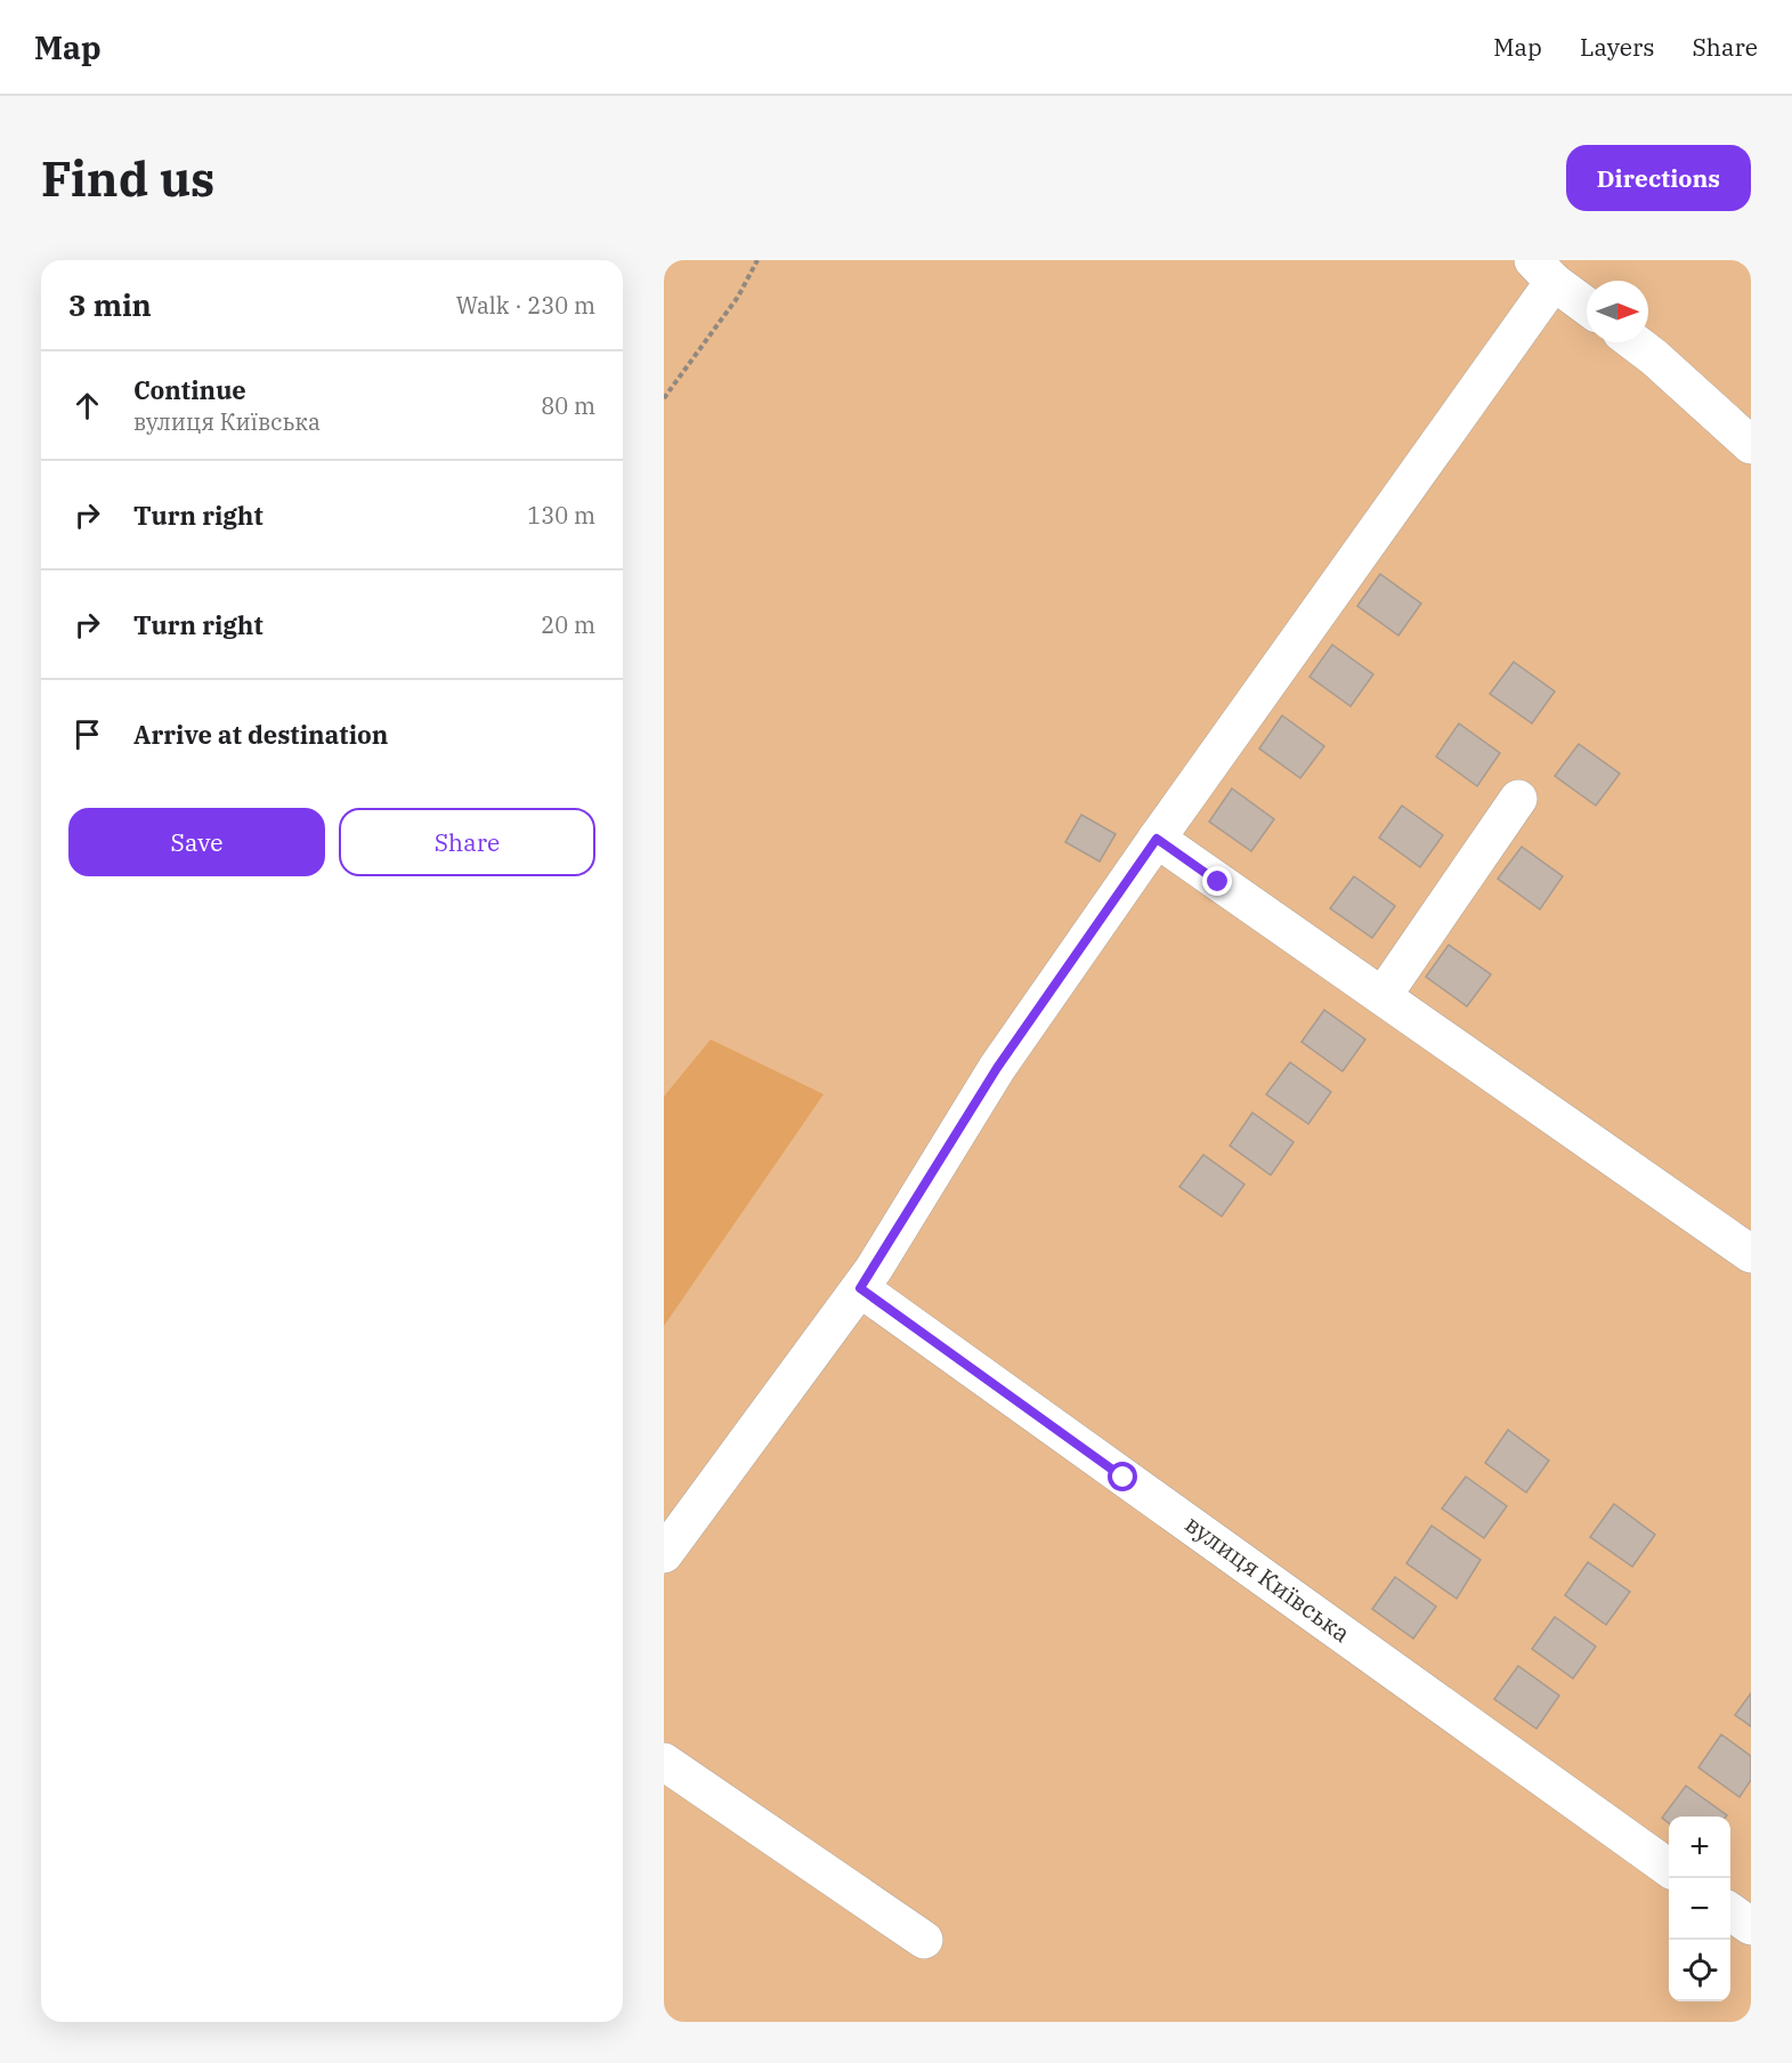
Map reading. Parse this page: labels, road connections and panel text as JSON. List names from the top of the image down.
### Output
{
  "streets": {
    "street": ["вулиця Київська"]
  },
  "north": "right",
  "page": {
    "header": "Map",
    "nav": ["Map", "Layers", "Share"],
    "buttons": [
      "Directions",
      ["Save", "Share"]
    ],
    "title": "Find us",
    "heading": ["3 min", "Walk · 230 m"],
    "list": [
      ["Continue", "вулиця Київська", "80 m"],
      ["Turn right", "130 m"],
      ["Turn right", "20 m"],
      "Arrive at destination"
    ],
    "map_buttons": ["+", "−"]
  }
}
